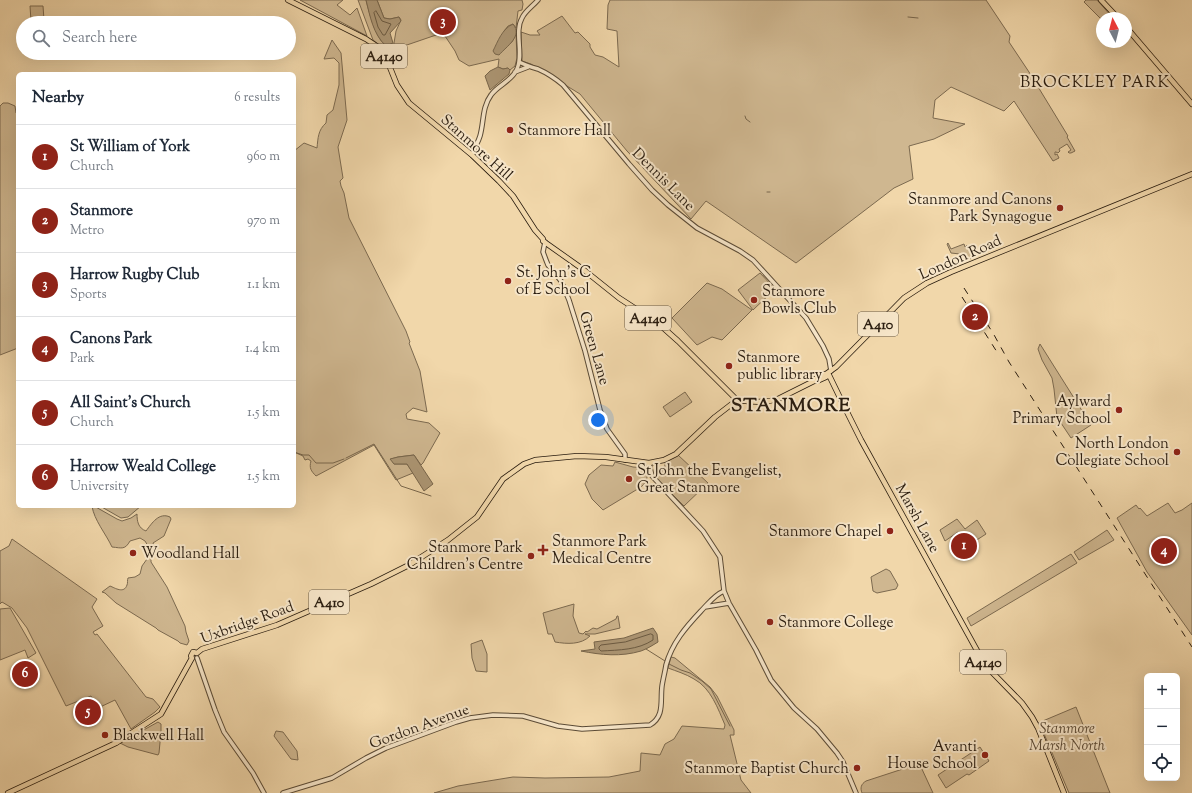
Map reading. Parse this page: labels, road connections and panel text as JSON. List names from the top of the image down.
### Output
{
  "streets": {
    "main road": [
      "A4140",
      "Stanmore Hill",
      "London Road",
      "A410",
      "Marsh Lane",
      "Uxbridge Road"
    ],
    "street": ["Dennis Lane", "Green Lane", "Gordon Avenue"]
  },
  "crossings": [
    ["Stanmore Hill", "A410"],
    ["Stanmore Hill", "Green Lane"],
    ["Stanmore Hill", "Uxbridge Road"],
    ["Dennis Lane", "London Road"],
    ["Dennis Lane", "A410"],
    ["Dennis Lane", "Marsh Lane"],
    ["London Road", "A410"],
    ["London Road", "Marsh Lane"],
    ["A410", "Marsh Lane"],
    ["A410", "Uxbridge Road"],
    ["Green Lane", "Uxbridge Road"]
  ],
  "districts": ["BROCKLEY PARK", "STANMORE"],
  "parks": ["Stanmore Marsh North"],
  "places": {
    "other": [
      "Stanmore Hall",
      "Stanmore and Canons Park Synagogue",
      "St. John's C of E School",
      "Stanmore Bowls Club",
      "Stanmore public library",
      "Aylward Primary School",
      "North London Collegiate School",
      "St John the Evangelist, Great Stanmore",
      "Stanmore Chapel",
      "Woodland Hall",
      "Stanmore Park Children's Centre",
      "Stanmore College",
      "Blackwell Hall",
      "Avanti House School",
      "Stanmore Baptist Church"
    ],
    "health": ["Stanmore Park Medical Centre"]
  },
  "north": "top",
  "page": {
    "pins": [
      "3",
      "2",
      "1",
      "4",
      "6",
      "5"
    ],
    "search": "Search here",
    "heading": ["Nearby", "6 results"],
    "list": [
      {
        "mark": "1",
        "name": "St William of York",
        "note": "Church",
        "value": "960 m"
      },
      {
        "mark": "2",
        "name": "Stanmore",
        "note": "Metro",
        "value": "970 m"
      },
      {
        "mark": "3",
        "name": "Harrow Rugby Club",
        "note": "Sports",
        "value": "1.1 km"
      },
      {
        "mark": "4",
        "name": "Canons Park",
        "note": "Park",
        "value": "1.4 km"
      },
      {
        "mark": "5",
        "name": "All Saint's Church",
        "note": "Church",
        "value": "1.5 km"
      },
      {
        "mark": "6",
        "name": "Harrow Weald College",
        "note": "University",
        "value": "1.5 km"
      }
    ],
    "map_buttons": ["+", "−"]
  }
}
